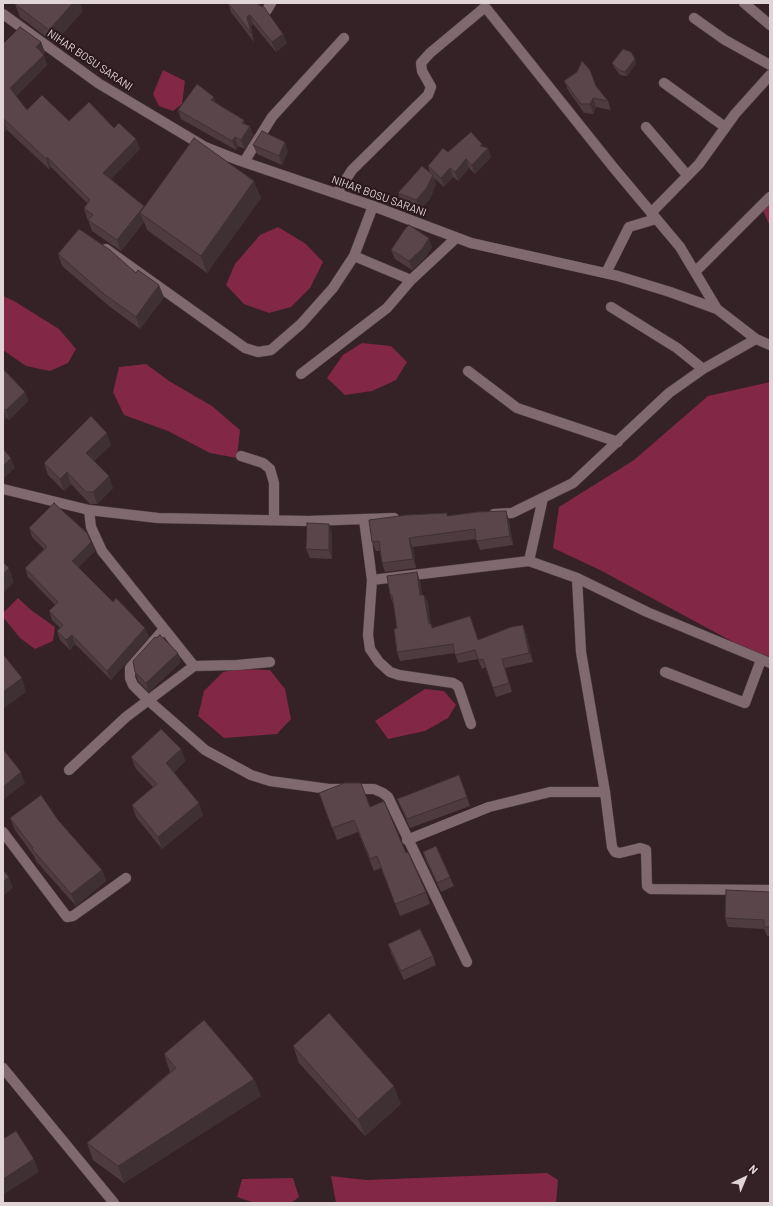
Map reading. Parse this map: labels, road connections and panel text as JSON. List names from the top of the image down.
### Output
{
  "streets": {
    "street": ["NIHAR BOSU SARANI"]
  },
  "north": "top right"
}
